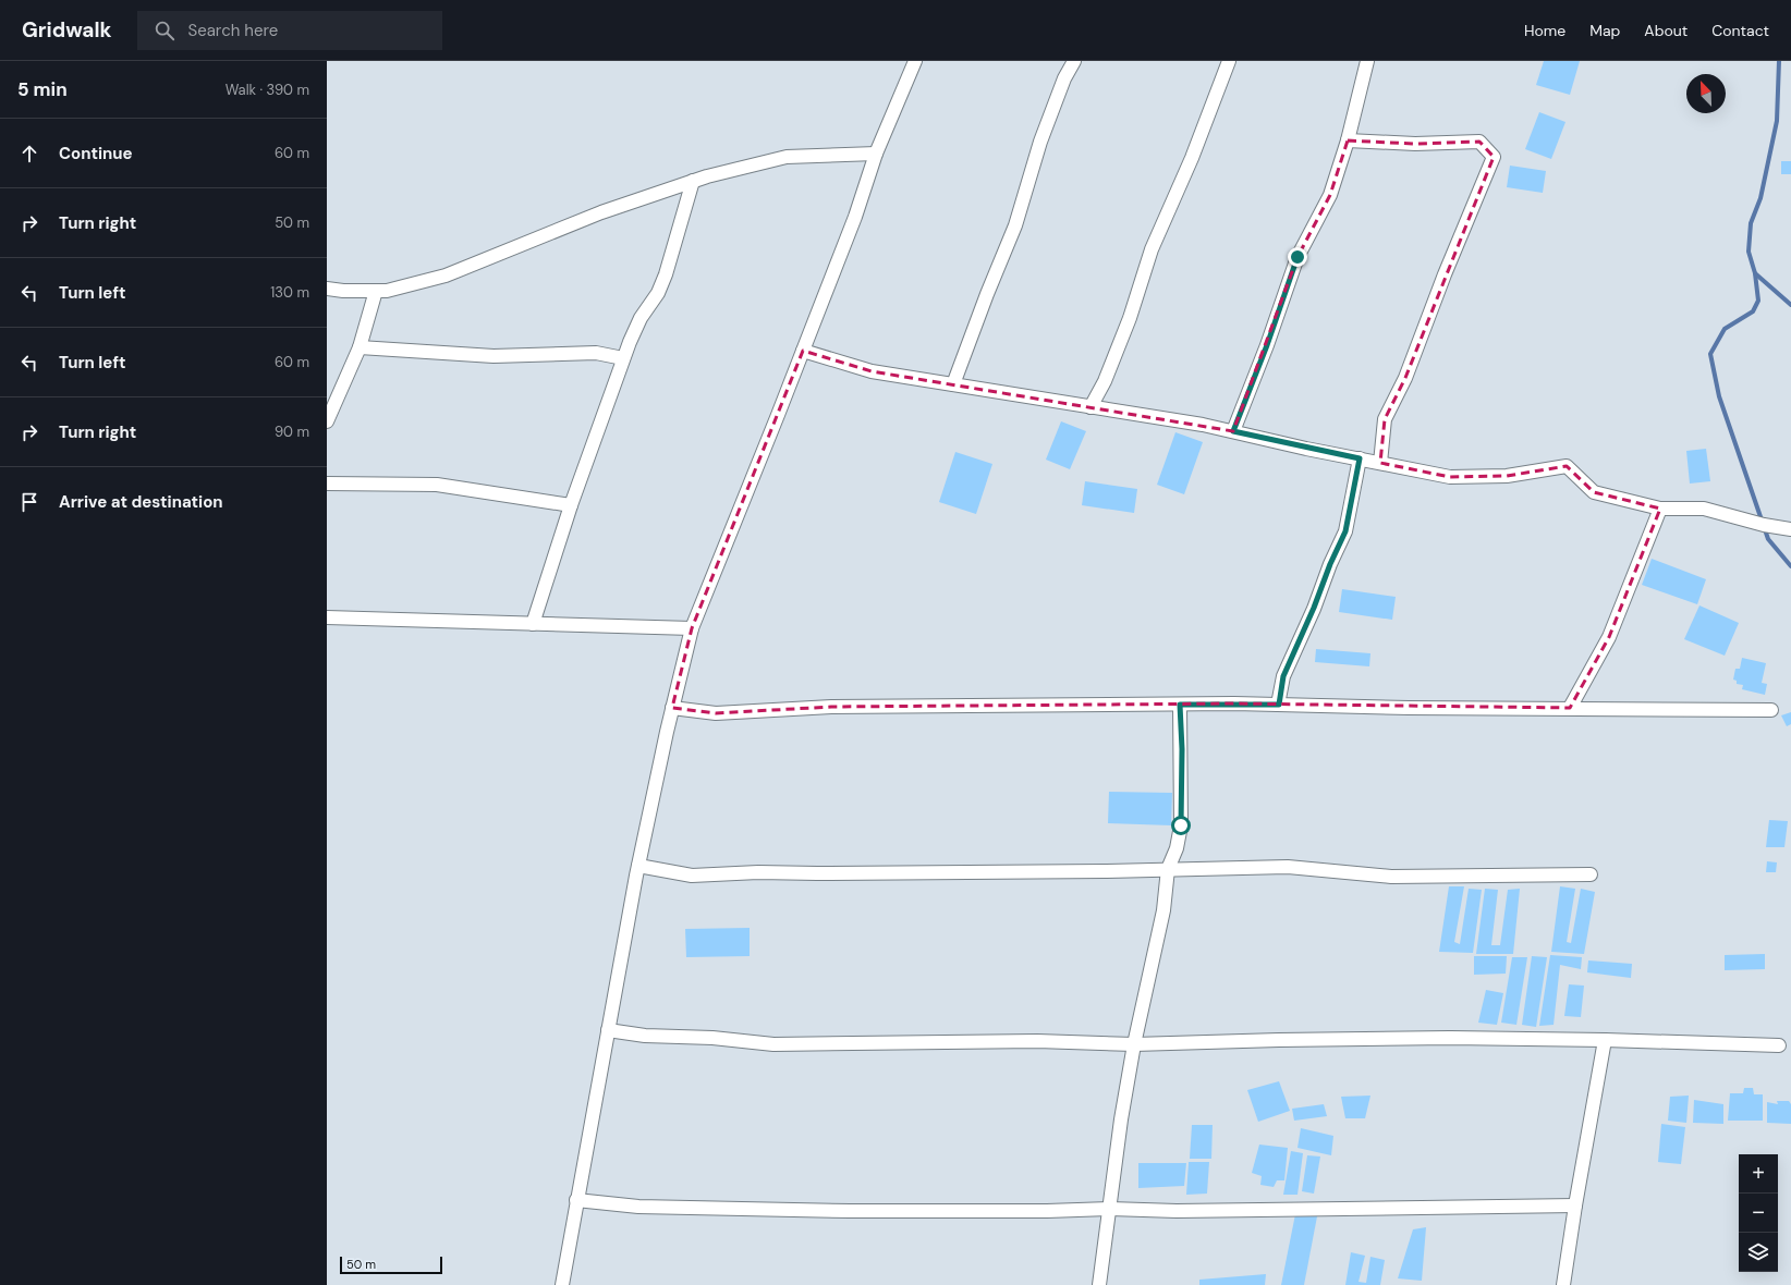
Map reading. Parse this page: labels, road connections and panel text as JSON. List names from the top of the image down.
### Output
{
  "scale_bar": "50 m",
  "north": "top left",
  "page": {
    "header": "Gridwalk",
    "search": "Search here",
    "nav": [
      "Home",
      "Map",
      "About",
      "Contact"
    ],
    "heading": ["5 min", "Walk · 390 m"],
    "list": [
      ["Continue", "60 m"],
      ["Turn right", "50 m"],
      ["Turn left", "130 m"],
      ["Turn left", "60 m"],
      ["Turn right", "90 m"],
      "Arrive at destination"
    ],
    "map_buttons": ["+", "−"],
    "scale": "50 m"
  }
}
